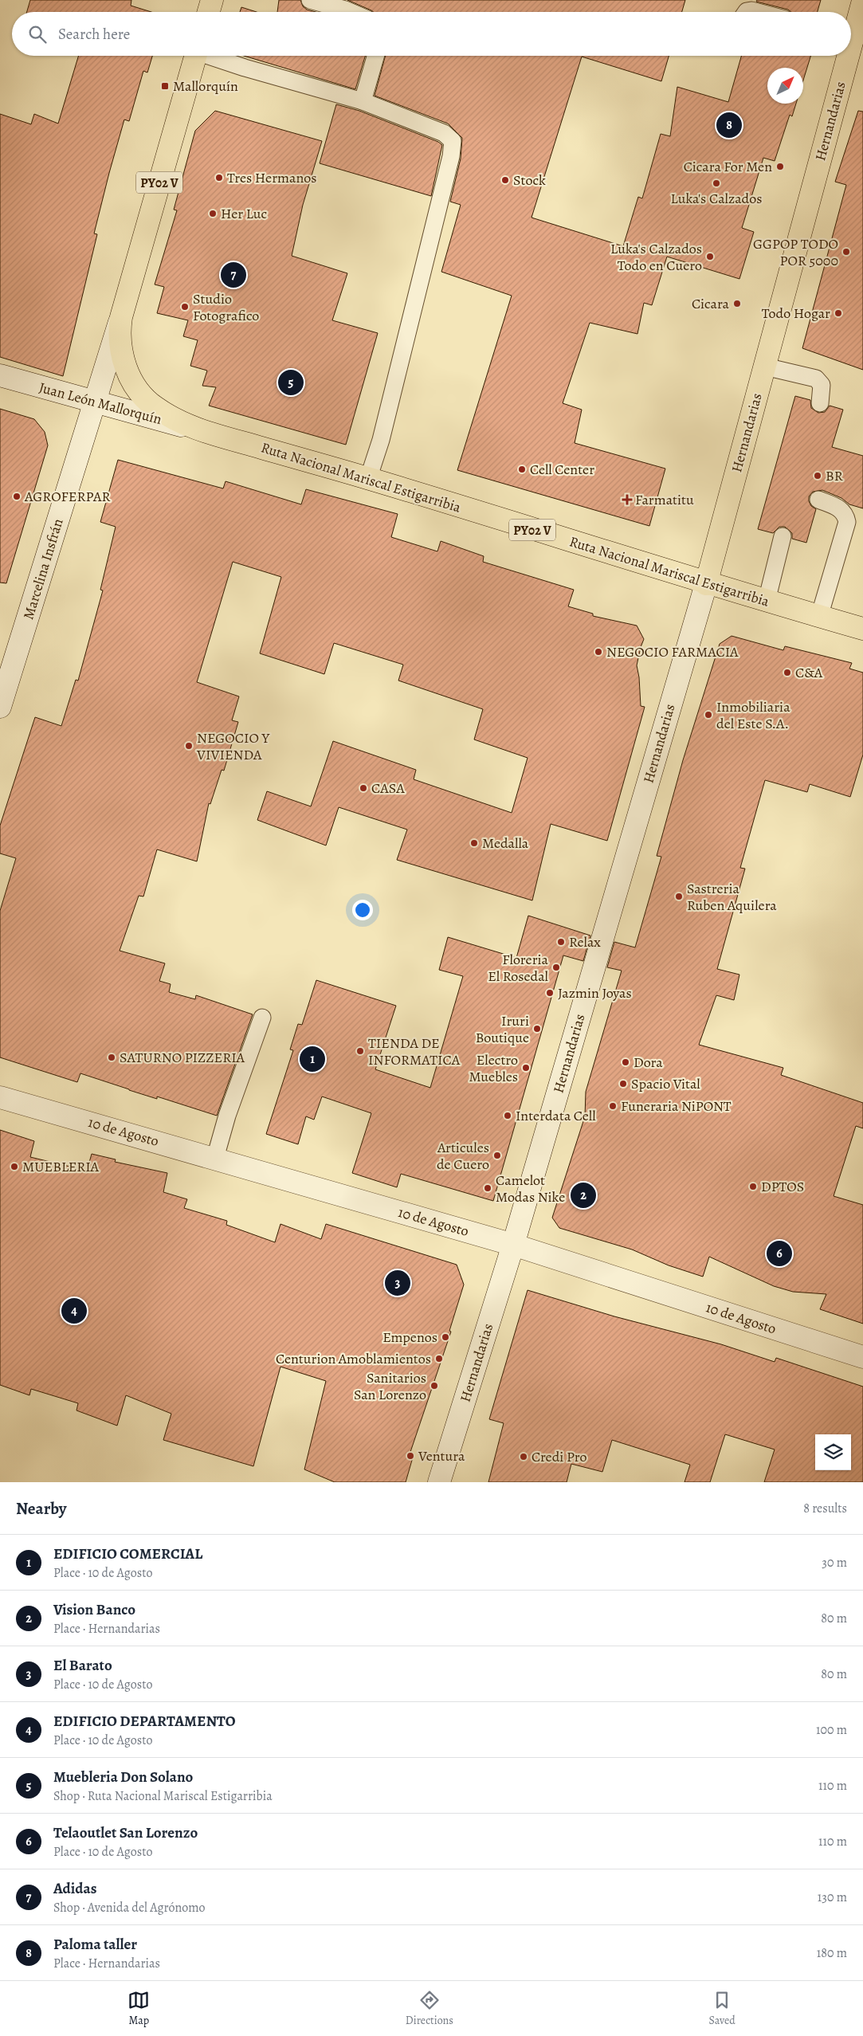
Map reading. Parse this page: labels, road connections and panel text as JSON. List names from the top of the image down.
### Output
{
  "streets": {
    "highway": ["Hernandarias", "PY02 V", "Ruta Nacional Mariscal Estigarribia"],
    "main road": ["Juan León Mallorquín", "Marcelina Insfrán", "10 de Agosto"]
  },
  "crossings": [
    ["Hernandarias", "Ruta Nacional Mariscal Estigarribia"],
    ["Hernandarias", "10 de Agosto"],
    ["PY02 V", "Juan León Mallorquín"],
    ["PY02 V", "Ruta Nacional Mariscal Estigarribia"],
    ["PY02 V", "Marcelina Insfrán"],
    ["Juan León Mallorquín", "Ruta Nacional Mariscal Estigarribia"],
    ["Juan León Mallorquín", "Marcelina Insfrán"]
  ],
  "places": {
    "transit": ["Mallorquín"],
    "other": [
      "Cicara For Men",
      "Tres Hermanos",
      "Stock",
      "Luka's Calzados",
      "Her Luc",
      "GGPOP TODO POR 5000",
      "Luka's Calzados Todo en Cuero",
      "Cicara",
      "Studio Fotografico",
      "Todo Hogar",
      "Cell Center",
      "BR",
      "AGROFERPAR",
      "NEGOCIO FARMACIA",
      "C&A",
      "Inmobiliaria del Este S.A.",
      "NEGOCIO Y VIVIENDA",
      "CASA",
      "Medalla",
      "Sastreria Ruben Aquilera",
      "Relax",
      "Floreria El Rosedal",
      "Jazmin Joyas",
      "Iruri Boutique",
      "TIENDA DE INFORMATICA",
      "SATURNO PIZZERIA",
      "Dora",
      "Electro Muebles",
      "Spacio Vital",
      "Funeraria NiPONT",
      "Interdata Cell",
      "Articules de Cuero",
      "MUEBLERIA",
      "DPTOS",
      "Camelot Modas Nike",
      "Empenos",
      "Centurion Amoblamientos",
      "Sanitarios San Lorenzo",
      "Ventura",
      "Credi Pro"
    ],
    "health": ["Farmatitu"]
  },
  "north": "top right",
  "page": {
    "search": "Search here",
    "pins": [
      "8",
      "7",
      "5",
      "1",
      "2",
      "6",
      "3",
      "4"
    ],
    "heading": ["Nearby", "8 results"],
    "list": [
      {
        "mark": "1",
        "name": "EDIFICIO COMERCIAL",
        "note": "Place · 10 de Agosto",
        "value": "30 m"
      },
      {
        "mark": "2",
        "name": "Vision Banco",
        "note": "Place · Hernandarias",
        "value": "80 m"
      },
      {
        "mark": "3",
        "name": "El Barato",
        "note": "Place · 10 de Agosto",
        "value": "80 m"
      },
      {
        "mark": "4",
        "name": "EDIFICIO DEPARTAMENTO",
        "note": "Place · 10 de Agosto",
        "value": "100 m"
      },
      {
        "mark": "5",
        "name": "Muebleria Don Solano",
        "note": "Shop · Ruta Nacional Mariscal Estigarribia",
        "value": "110 m"
      },
      {
        "mark": "6",
        "name": "Telaoutlet San Lorenzo",
        "note": "Place · 10 de Agosto",
        "value": "110 m"
      },
      {
        "mark": "7",
        "name": "Adidas",
        "note": "Shop · Avenida del Agrónomo",
        "value": "130 m"
      },
      {
        "mark": "8",
        "name": "Paloma taller",
        "note": "Place · Hernandarias",
        "value": "180 m"
      }
    ],
    "nav": ["Map", "Directions", "Saved"]
  }
}
